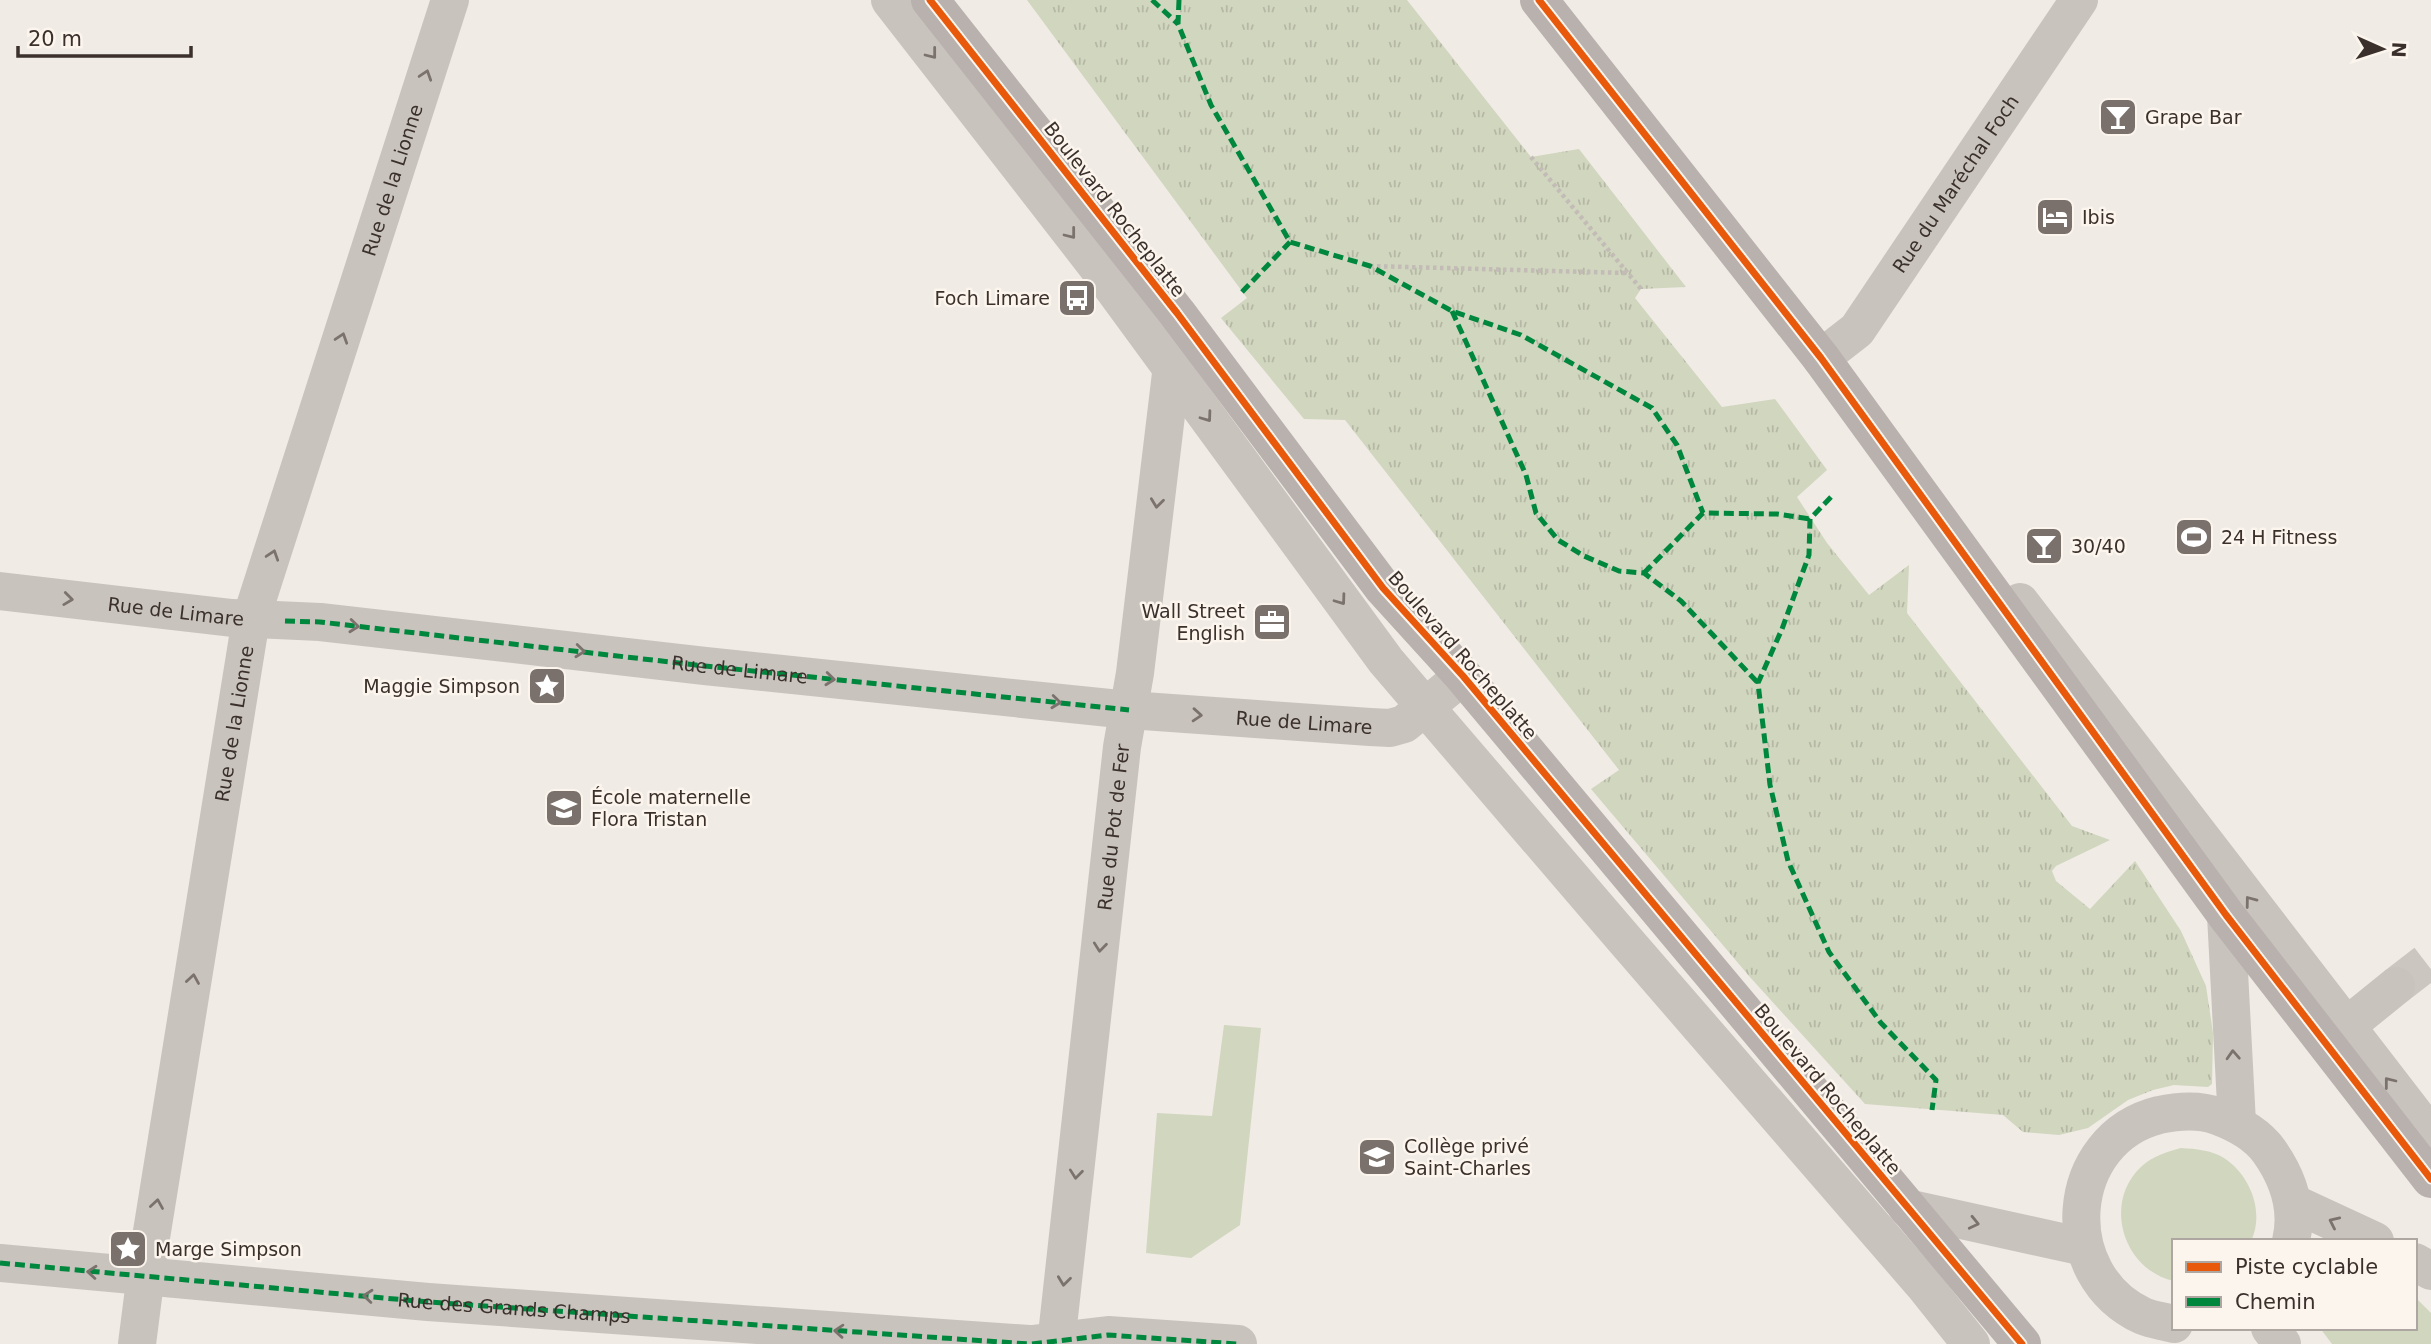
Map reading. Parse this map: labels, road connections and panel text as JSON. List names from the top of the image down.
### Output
{
  "streets": {
    "main road": ["Boulevard Rocheplatte"],
    "street": [
      "Rue de la Lionne",
      "Rue du Maréchal Foch",
      "Rue de Limare",
      "Rue du Pot de Fer",
      "Rue des Grands Champs"
    ]
  },
  "crossings": [
    ["Rue de la Lionne", "Rue de Limare"],
    ["Rue de la Lionne", "Rue des Grands Champs"],
    ["Boulevard Rocheplatte", "Rue de Limare"],
    ["Boulevard Rocheplatte", "Rue du Pot de Fer"],
    ["Rue de Limare", "Rue du Pot de Fer"],
    ["Rue du Pot de Fer", "Rue des Grands Champs"]
  ],
  "one_way": [
    "Rue de la Lionne",
    "Rue de Limare",
    "Rue du Pot de Fer",
    "Rue des Grands Champs"
  ],
  "places": {
    "bar": ["Grape Bar", "30/40"],
    "hotel": ["Ibis"],
    "bus stop": ["Foch Limare"],
    "sports": ["24 H Fitness"],
    "office": ["Wall Street English"],
    "place": ["Maggie Simpson", "Marge Simpson"],
    "school or university": ["École maternelle Flora Tristan", "Collège privé Saint-Charles"]
  },
  "legend": ["Piste cyclable", "Chemin"],
  "scale_bar": "20 m",
  "north": "right"
}
